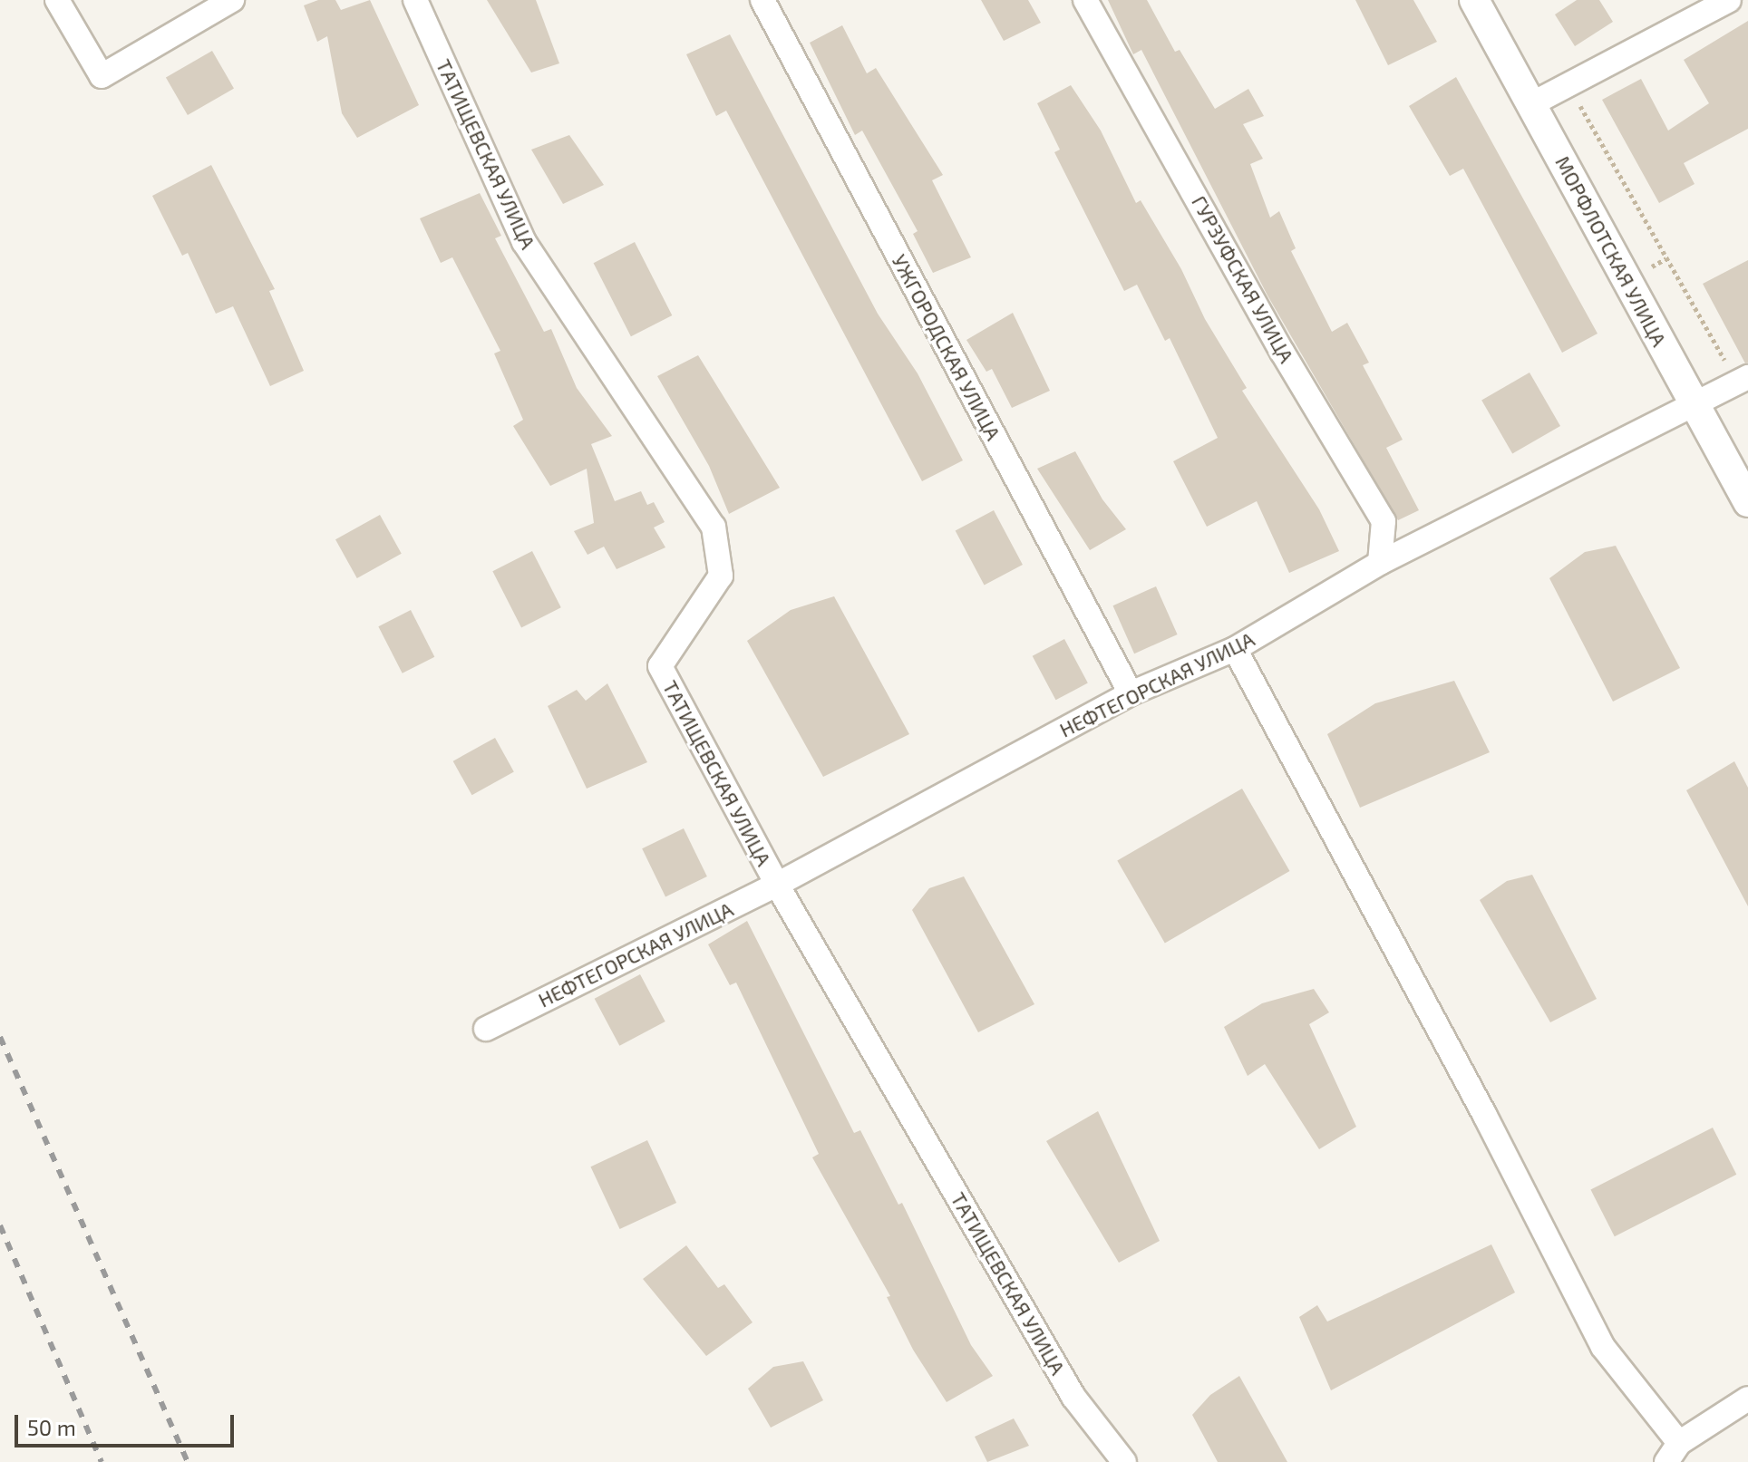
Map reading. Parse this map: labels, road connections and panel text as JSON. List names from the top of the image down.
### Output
{
  "streets": {
    "street": [
      "ТАТИЩЕВСКАЯ УЛИЦА",
      "МОРФЛОТСКАЯ УЛИЦА",
      "ГУРЗУФСКАЯ УЛИЦА",
      "УЖГОРОДСКАЯ УЛИЦА",
      "НЕФТЕГОРСКАЯ УЛИЦА"
    ]
  },
  "crossings": [
    ["ТАТИЩЕВСКАЯ УЛИЦА", "НЕФТЕГОРСКАЯ УЛИЦА"],
    ["МОРФЛОТСКАЯ УЛИЦА", "НЕФТЕГОРСКАЯ УЛИЦА"],
    ["ГУРЗУФСКАЯ УЛИЦА", "НЕФТЕГОРСКАЯ УЛИЦА"],
    ["УЖГОРОДСКАЯ УЛИЦА", "НЕФТЕГОРСКАЯ УЛИЦА"]
  ],
  "scale_bar": "50 m"
}
